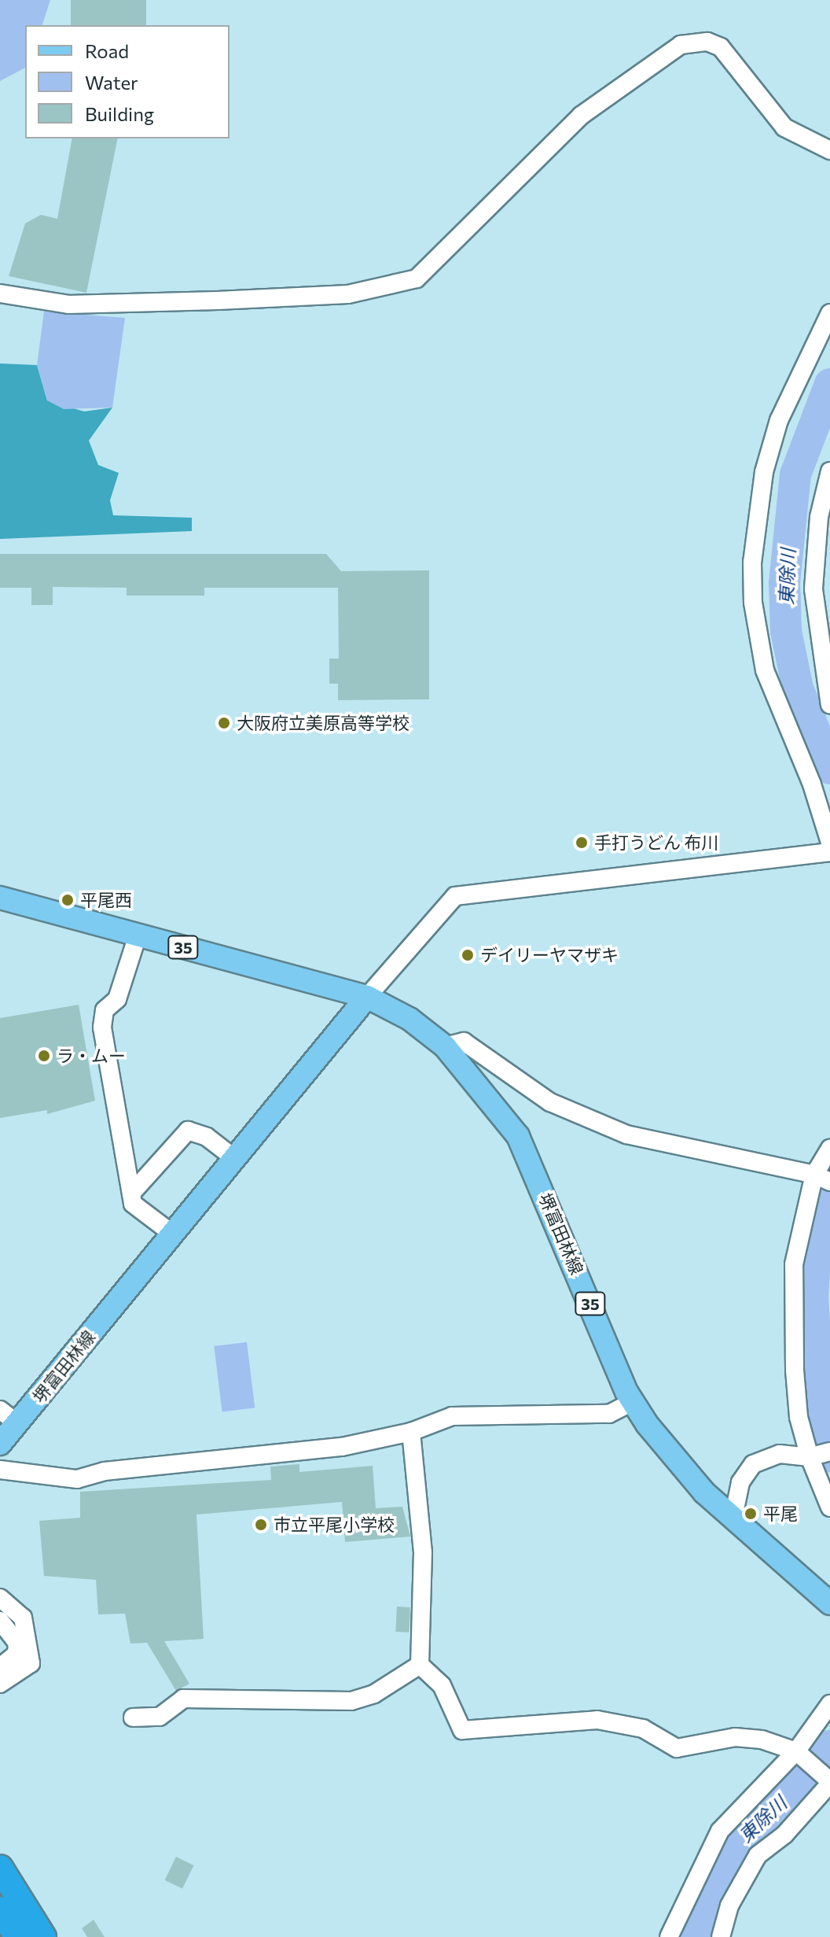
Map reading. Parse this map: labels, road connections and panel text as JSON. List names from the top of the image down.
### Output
{
  "streets": {
    "main road": ["35", "堺富田林線"]
  },
  "water": ["東除川"],
  "places": [
    "大阪府立美原高等学校",
    "手打うどん 布川",
    "平尾西",
    "デイリーヤマザキ",
    "ラ・ムー",
    "平尾",
    "市立平尾小学校"
  ],
  "legend": ["Road", "Water", "Building"]
}
